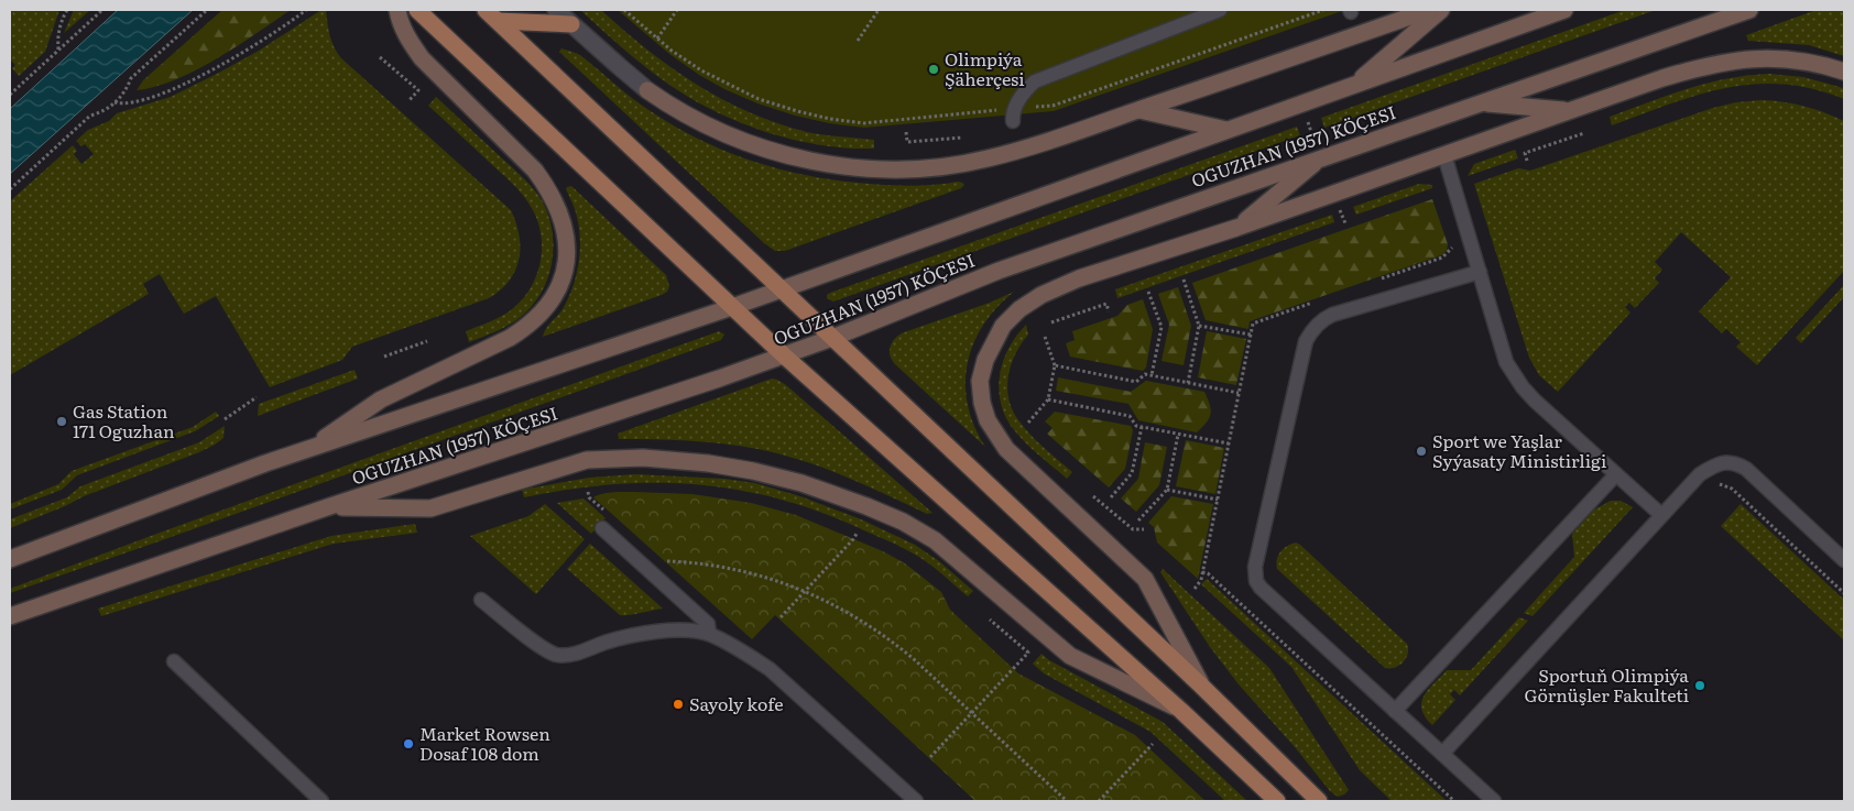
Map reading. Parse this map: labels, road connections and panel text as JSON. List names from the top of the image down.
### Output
{
  "streets": {
    "main road": ["OGUZHAN (1957) KÖÇESI"]
  },
  "places": [
    "Olimpiýa Şäherçesi",
    "Gas Station 171 Oguzhan",
    "Sport we Yaşlar Syýasaty Ministirligi",
    "Sportuň Olimpiýa Görnüşler Fakulteti",
    "Sayoly kofe",
    "Market Rowsen Dosaf 108 dom"
  ]
}
